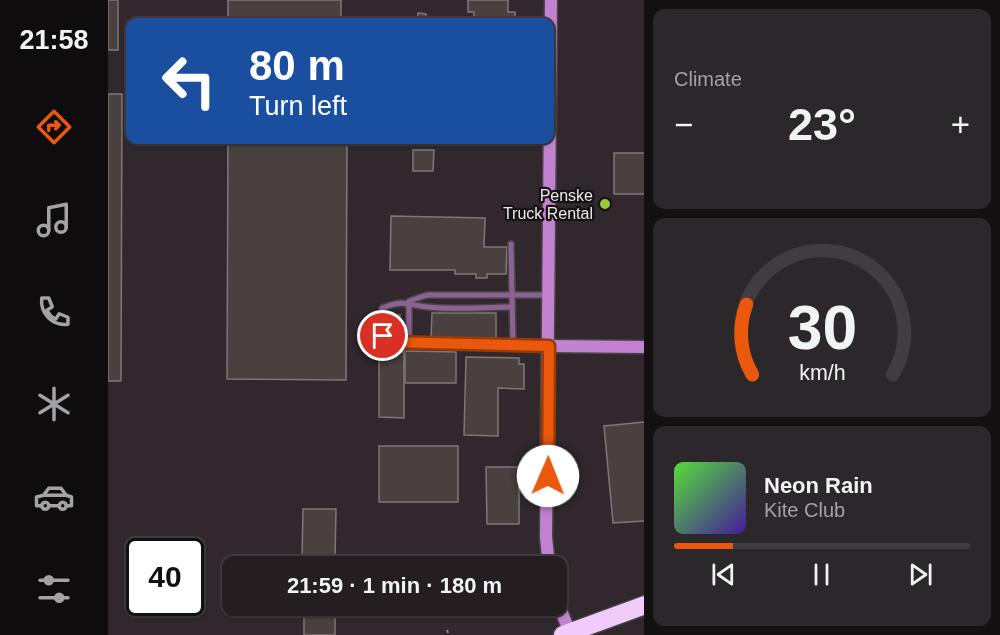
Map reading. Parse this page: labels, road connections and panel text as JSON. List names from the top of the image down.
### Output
{
  "places": ["Penske Truck Rental"],
  "page": {
    "tabs": "21:58",
    "tile": "Climate",
    "turn": ["80 m", "Turn left"],
    "heat": ["−", "23°", "+"],
    "song": ["Neon Rain", "Kite Club"],
    "limit": "40",
    "trip": "21:59 · 1 min · 180 m",
    "gauge": ["30", "km/h"]
  }
}
